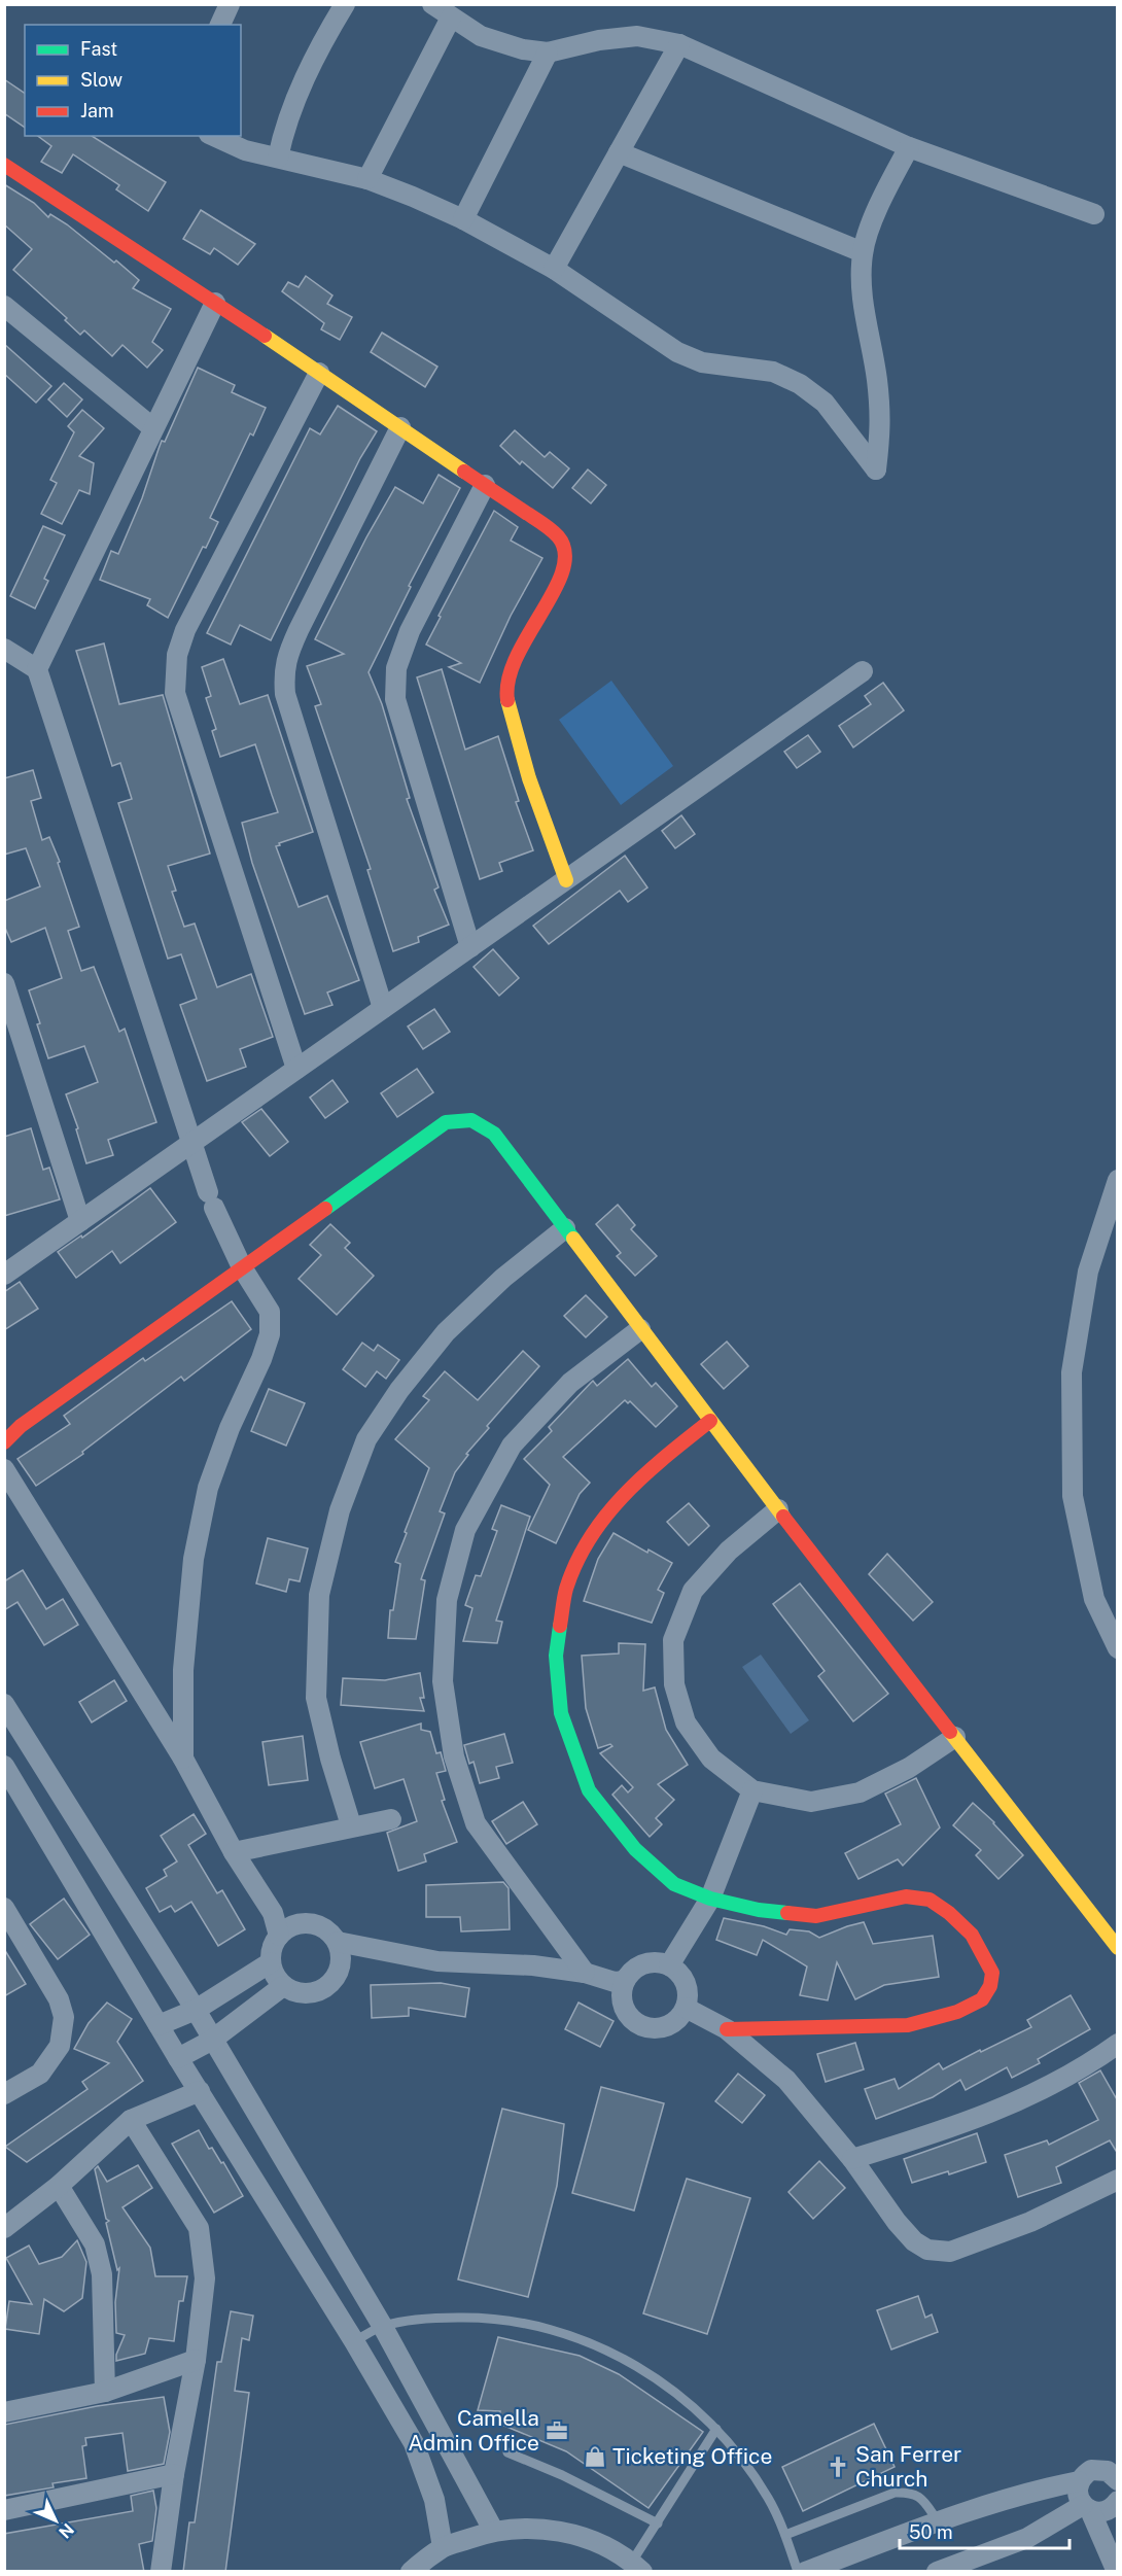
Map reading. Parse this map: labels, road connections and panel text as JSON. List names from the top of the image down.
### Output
{
  "places": {
    "office": ["Camella Admin Office"],
    "shop": ["Ticketing Office"],
    "church": ["San Ferrer Church"]
  },
  "legend": ["Fast", "Slow", "Jam"],
  "scale_bar": "50 m",
  "north": "bottom right"
}
